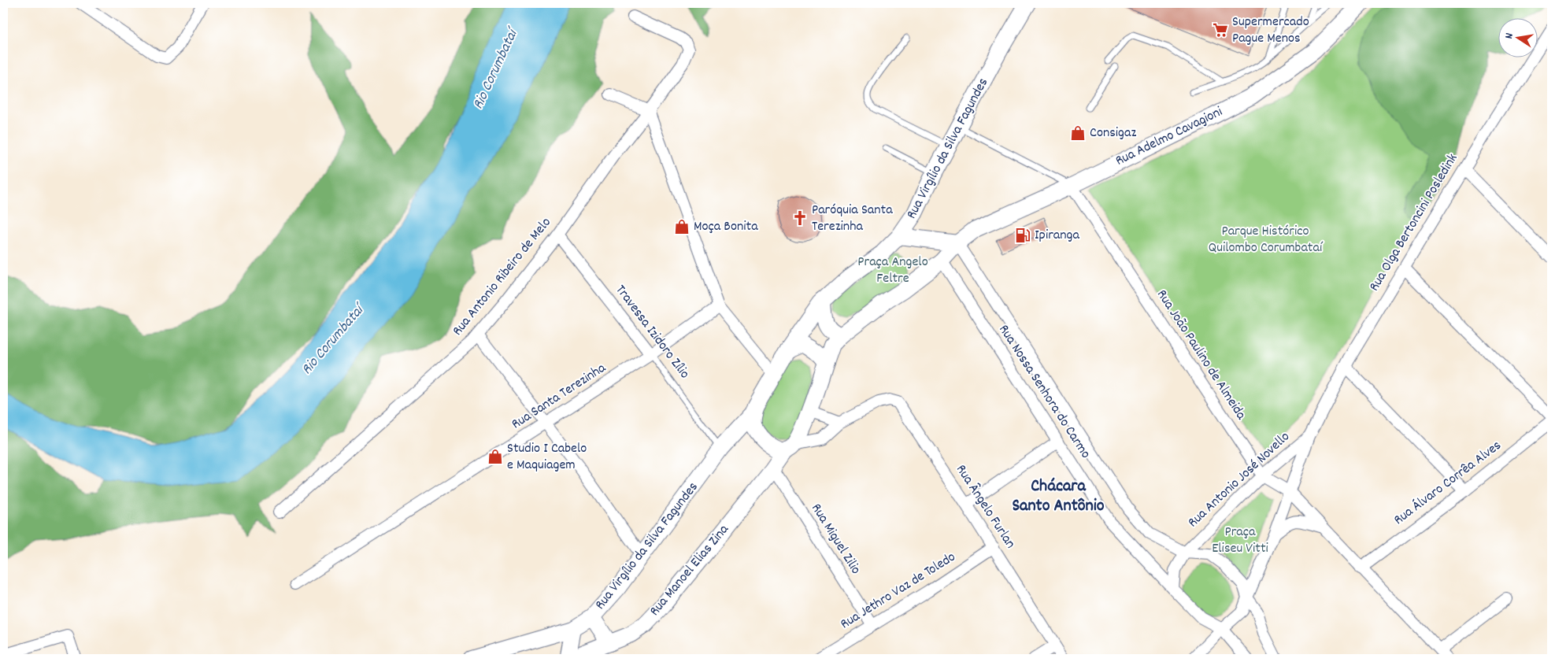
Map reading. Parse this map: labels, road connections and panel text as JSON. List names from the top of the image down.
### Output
{
  "streets": {
    "street": [
      "Rua Adelmo Cavagioni",
      "Rua Virgílio da Silva Fagundes",
      "Rua Olga Bertoncini Posledink",
      "Rua Antonio Ribeiro de Melo",
      "Travessa Izidoro Zílio",
      "Rua João Paulino de Almeida",
      "Rua Nossa Senhora do Carmo",
      "Rua Santa Terezinha",
      "Rua Antonio José Novello",
      "Rua Álvaro Corrêa Alves",
      "Rua Ângelo Furlan",
      "Rua Miguel Zilio",
      "Rua Manoel Elias Zina",
      "Rua Jethro Vaz de Toledo"
    ]
  },
  "crossings": [
    ["Rua Adelmo Cavagioni", "Rua João Paulino de Almeida"],
    ["Rua Adelmo Cavagioni", "Rua Nossa Senhora do Carmo"],
    ["Rua Adelmo Cavagioni", "Rua Manoel Elias Zina"],
    ["Rua Virgílio da Silva Fagundes", "Travessa Izidoro Zílio"],
    ["Rua Olga Bertoncini Posledink", "Rua Antonio José Novello"],
    ["Rua Antonio Ribeiro de Melo", "Travessa Izidoro Zílio"],
    ["Travessa Izidoro Zílio", "Rua Santa Terezinha"],
    ["Rua João Paulino de Almeida", "Rua Antonio José Novello"],
    ["Rua João Paulino de Almeida", "Rua Álvaro Corrêa Alves"],
    ["Rua Nossa Senhora do Carmo", "Rua Antonio José Novello"],
    ["Rua Ângelo Furlan", "Rua Jethro Vaz de Toledo"],
    ["Rua Miguel Zilio", "Rua Manoel Elias Zina"],
    ["Rua Miguel Zilio", "Rua Jethro Vaz de Toledo"]
  ],
  "districts": ["Chácara Santo Antônio"],
  "water": ["Rio Corumbataí"],
  "parks": ["Parque Histórico Quilombo Corumbataí", "Praça Angelo Feltre", "Praça Eliseu Vitti"],
  "places": {
    "supermarket": ["Supermercado Pague Menos"],
    "shop": ["Consigaz", "Moça Bonita", "Studio I Cabelo e Maquiagem"],
    "church": ["Paróquia Santa Terezinha"],
    "fuel station": ["Ipiranga"]
  },
  "north": "left"
}
